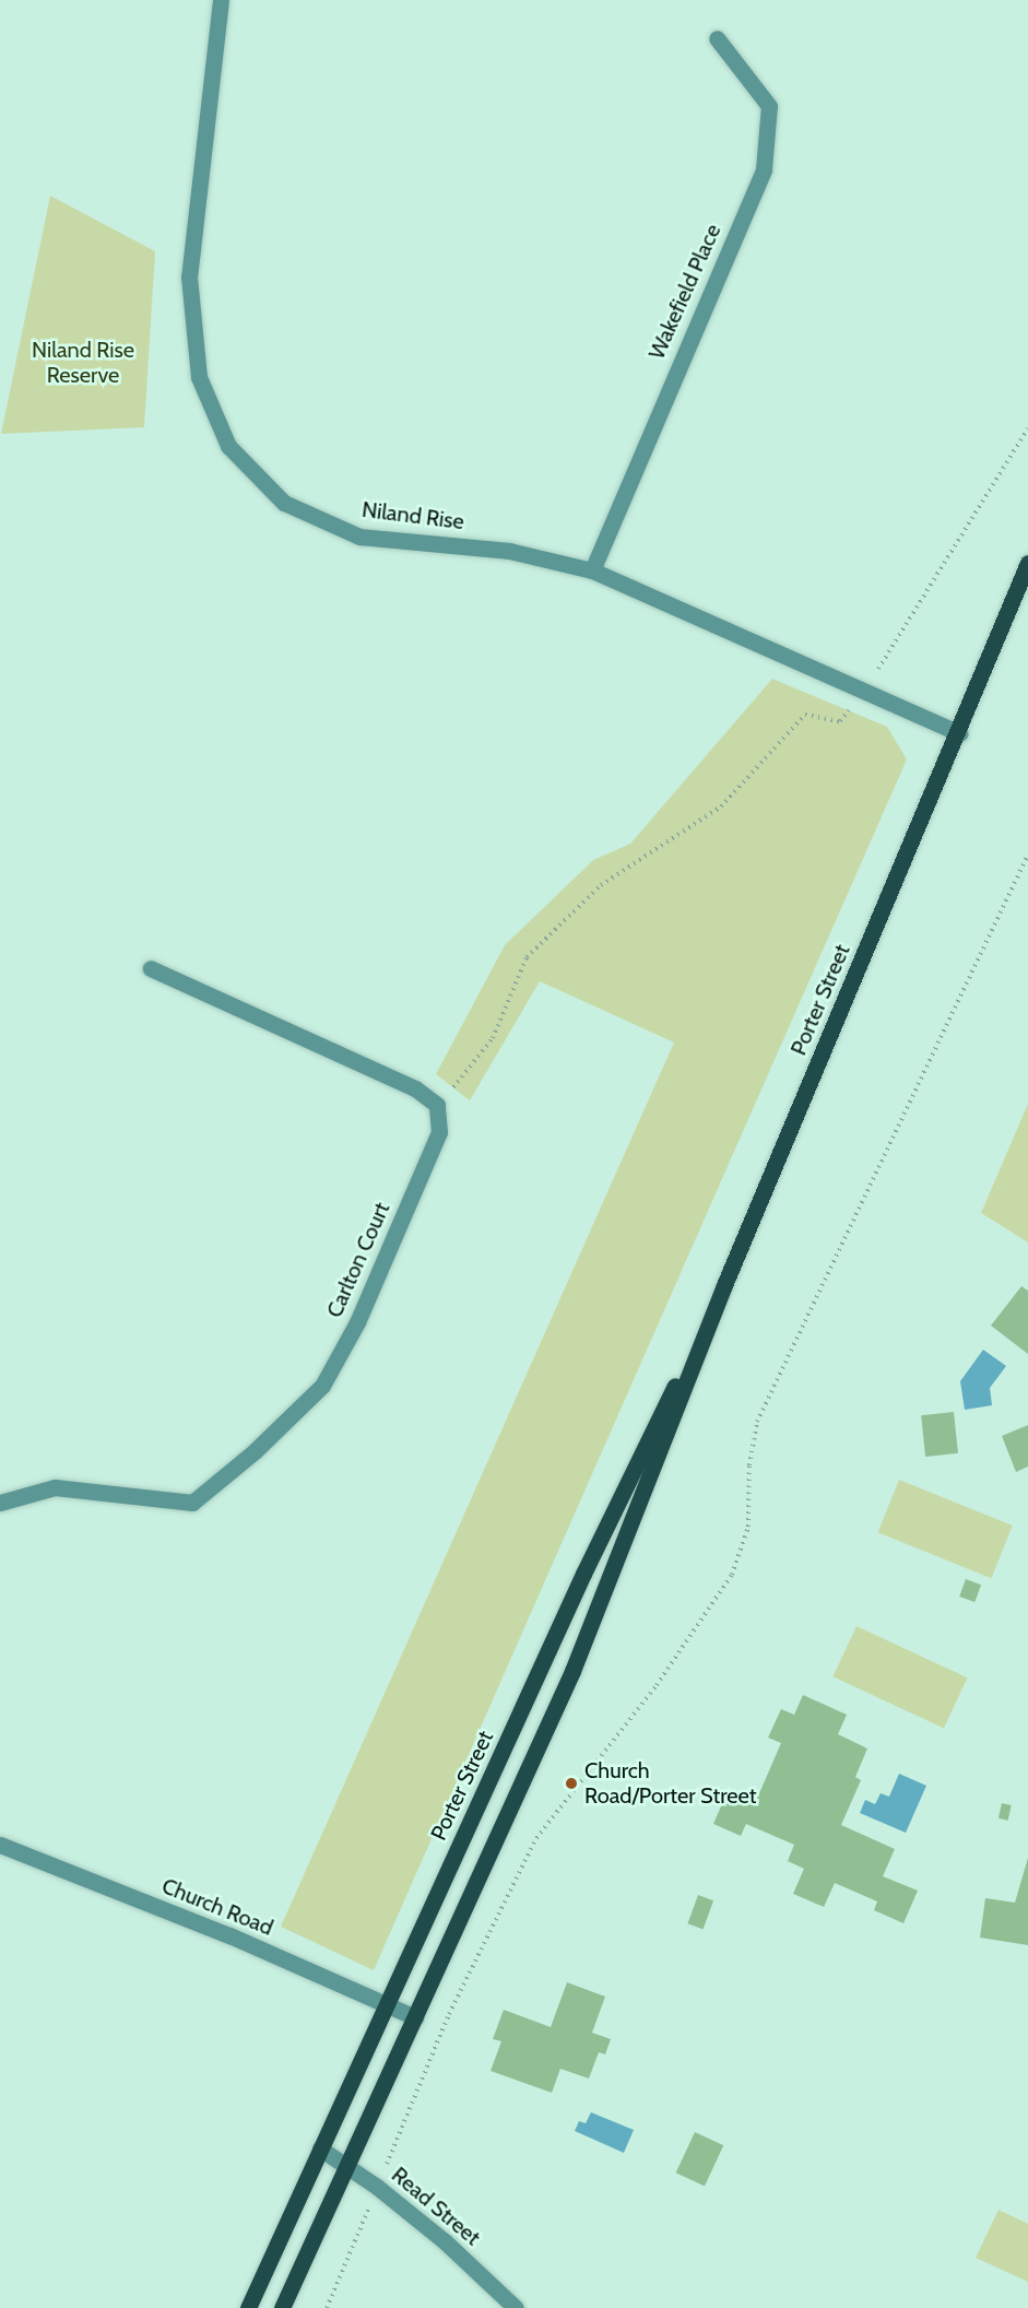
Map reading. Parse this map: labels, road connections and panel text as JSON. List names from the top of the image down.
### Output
{
  "streets": {
    "main road": ["Porter Street"],
    "street": [
      "Wakefield Place",
      "Niland Rise",
      "Carlton Court",
      "Church Road",
      "Read Street"
    ]
  },
  "crossings": [
    ["Wakefield Place", "Niland Rise"],
    ["Niland Rise", "Porter Street"],
    ["Porter Street", "Church Road"],
    ["Porter Street", "Read Street"]
  ],
  "parks": ["Niland Rise Reserve"],
  "places": ["Church Road/Porter Street"]
}
